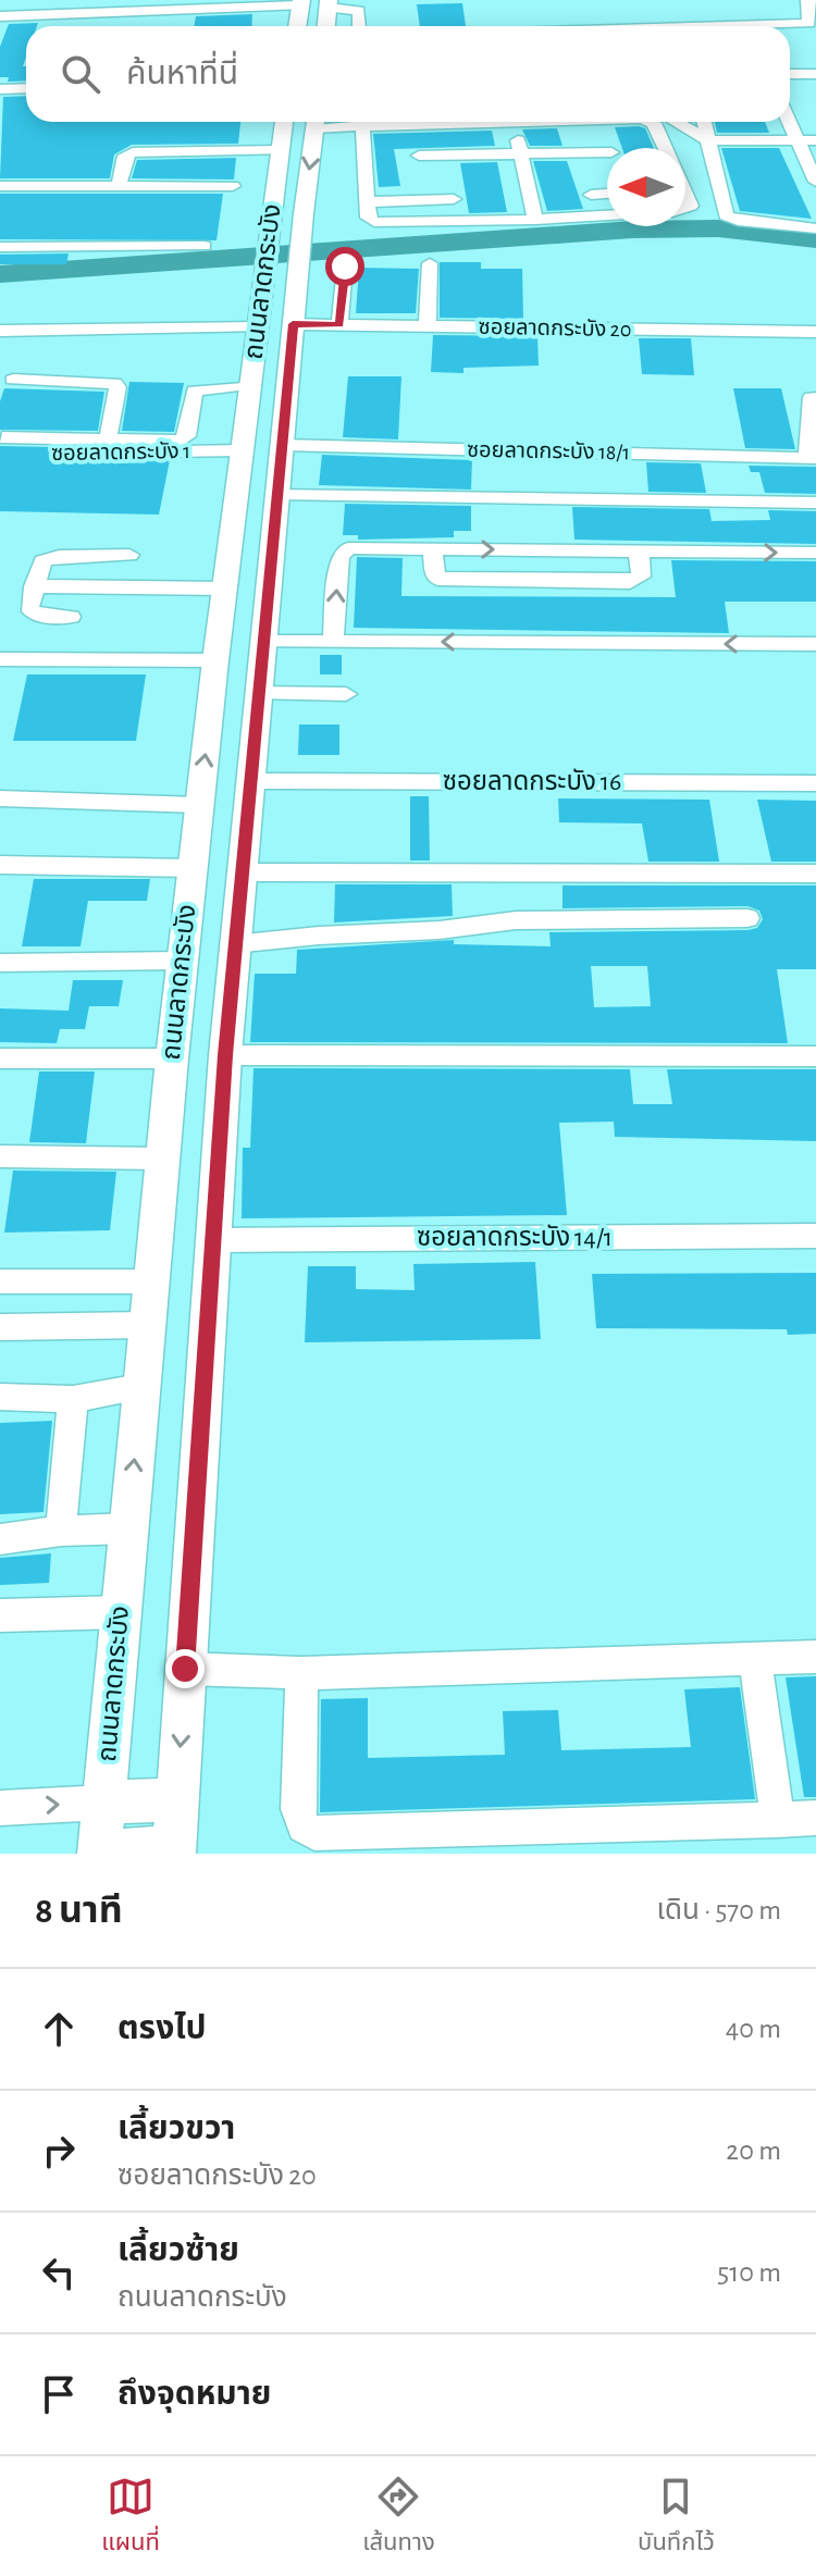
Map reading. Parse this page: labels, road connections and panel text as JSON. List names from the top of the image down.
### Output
{
  "streets": {
    "main road": ["ถนนลาดกระบัง"],
    "street": [
      "ซอยลาดกระบัง 20",
      "ซอยลาดกระบัง 18/1",
      "ซอยลาดกระบัง 1",
      "ซอยลาดกระบัง 16",
      "ซอยลาดกระบัง 14/1"
    ]
  },
  "crossings": [
    ["ถนนลาดกระบัง", "ซอยลาดกระบัง 20"],
    ["ถนนลาดกระบัง", "ซอยลาดกระบัง 18/1"],
    ["ถนนลาดกระบัง", "ซอยลาดกระบัง 1"],
    ["ถนนลาดกระบัง", "ซอยลาดกระบัง 16"],
    ["ถนนลาดกระบัง", "ซอยลาดกระบัง 14/1"]
  ],
  "north": "left",
  "page": {
    "search": "ค้นหาที่นี่",
    "heading": ["8 นาที", "เดิน · 570 m"],
    "list": [
      ["ตรงไป", "40 m"],
      ["เลี้ยวขวา", "ซอยลาดกระบัง 20", "20 m"],
      ["เลี้ยวซ้าย", "ถนนลาดกระบัง", "510 m"],
      "ถึงจุดหมาย"
    ],
    "nav": ["แผนที่", "เส้นทาง", "บันทึกไว้"]
  }
}
